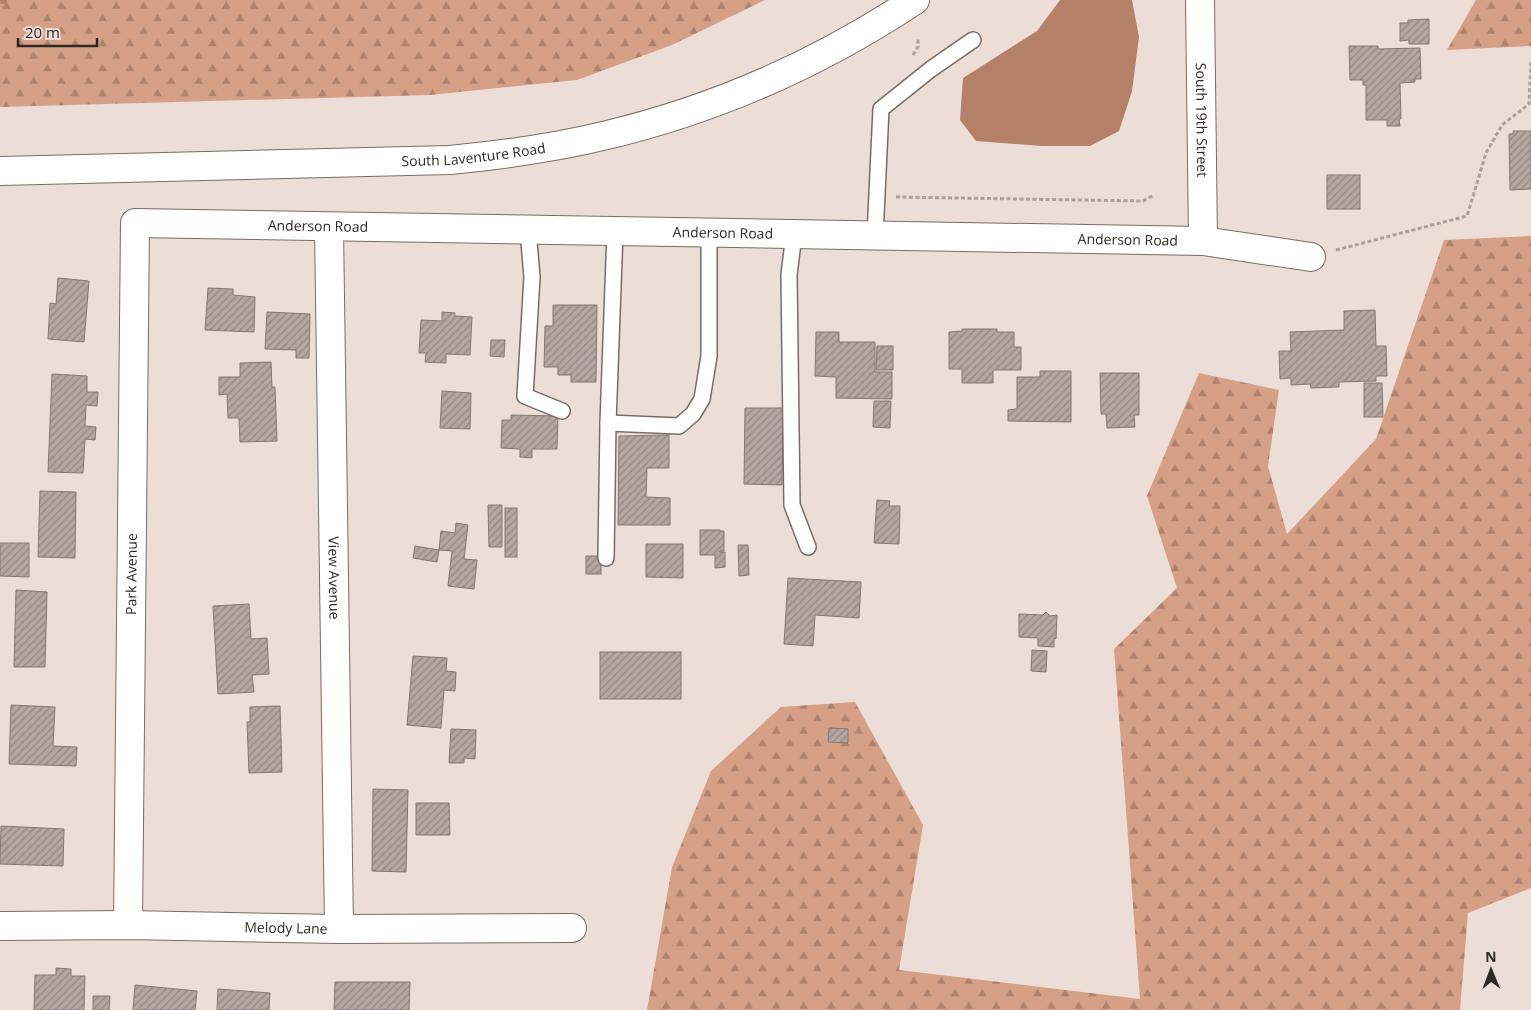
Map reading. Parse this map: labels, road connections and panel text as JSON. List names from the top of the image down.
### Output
{
  "streets": {
    "street": [
      "South 19th Street",
      "South Laventure Road",
      "Anderson Road",
      "Park Avenue",
      "View Avenue",
      "Melody Lane"
    ]
  },
  "crossings": [
    ["South 19th Street", "Anderson Road"],
    ["Anderson Road", "Park Avenue"],
    ["Anderson Road", "View Avenue"],
    ["Park Avenue", "Melody Lane"],
    ["View Avenue", "Melody Lane"]
  ],
  "scale_bar": "20 m",
  "north": "top"
}
